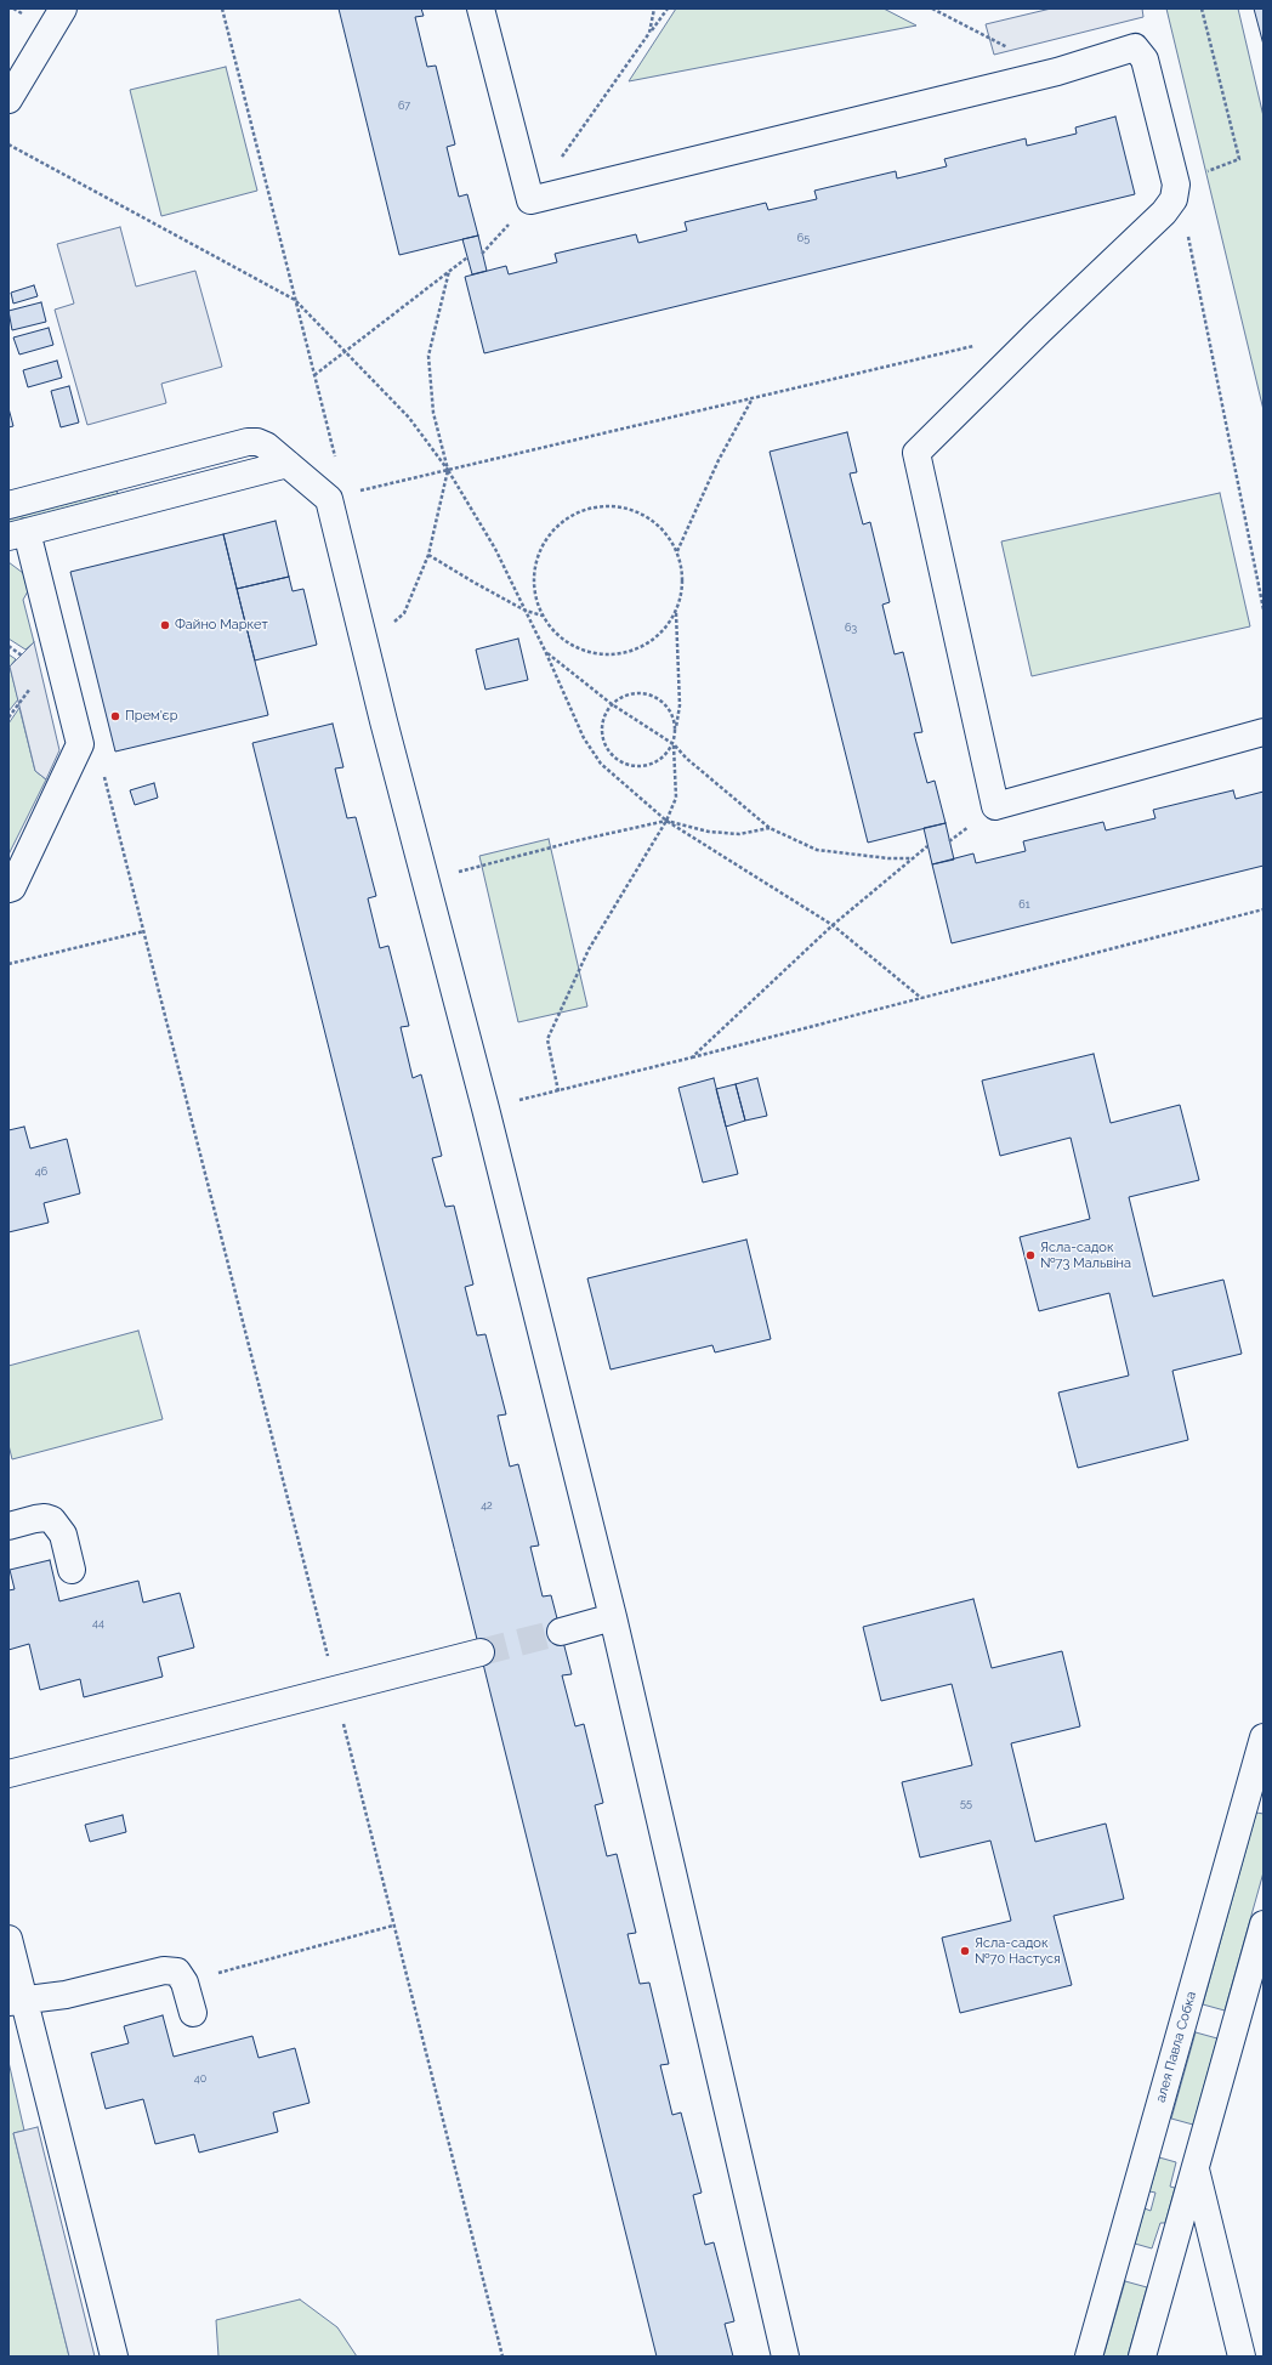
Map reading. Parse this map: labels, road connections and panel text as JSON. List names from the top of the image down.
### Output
{
  "streets": {
    "street": ["алея Павла Собка"]
  },
  "places": [
    "Файно Маркет",
    "Прем'єр",
    "Ясла-садок №73 Мальвіна",
    "Ясла-садок №70 Настуся"
  ],
  "house_numbers": [
    "67",
    "65",
    "63",
    "61",
    "46",
    "42",
    "44",
    "55",
    "40"
  ]
}
